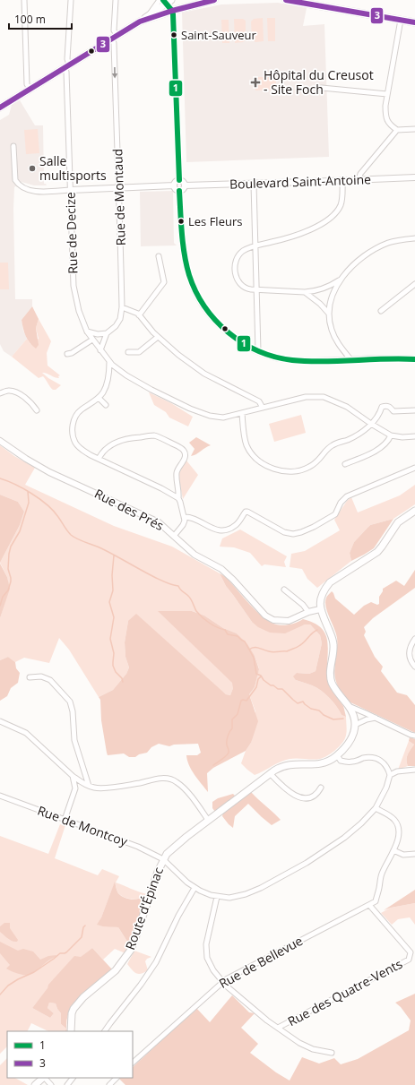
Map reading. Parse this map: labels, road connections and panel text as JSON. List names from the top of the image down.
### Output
{
  "streets": {
    "main road": ["Route d'Épinac"],
    "street": [
      "Boulevard Saint-Antoine",
      "Rue de Montaud",
      "Rue de Decize",
      "Rue des Prés",
      "Rue de Montcoy",
      "Rue de Bellevue",
      "Rue des Quatre-Vents"
    ]
  },
  "crossings": [
    ["Rue de Montaud", "Rue de Decize"],
    ["Rue de Montcoy", "Route d'Épinac"],
    ["Rue de Bellevue", "Rue des Quatre-Vents"]
  ],
  "one_way": ["Rue de Montaud"],
  "places": {
    "other": ["Saint-Sauveur", "Salle multisports", "Les Fleurs"],
    "health": ["Hôpital du Creusot - Site Foch"]
  },
  "lines": ["transit line 1", "transit line 3"],
  "legend": ["1", "3"],
  "scale_bar": "100 m"
}
